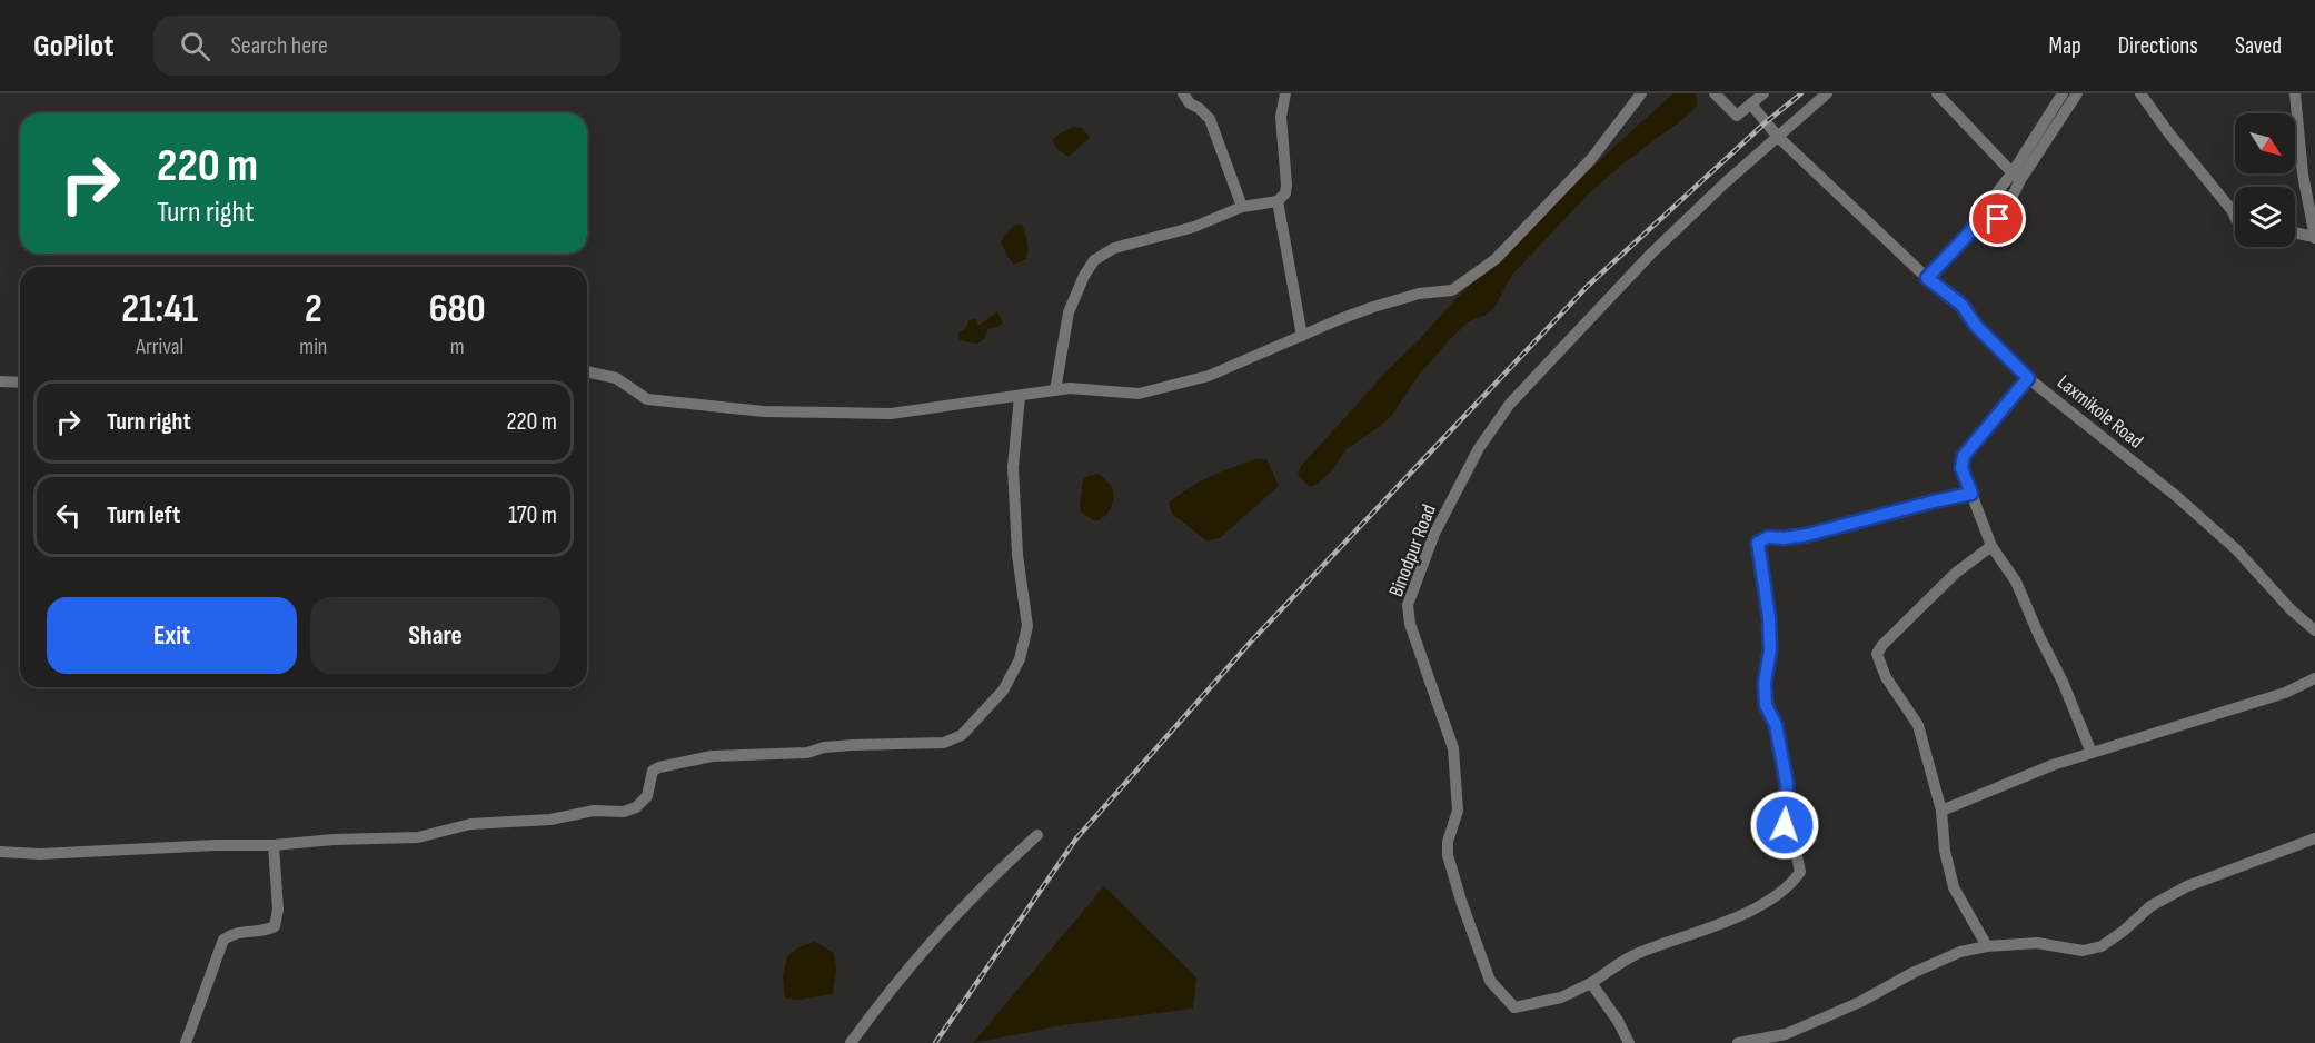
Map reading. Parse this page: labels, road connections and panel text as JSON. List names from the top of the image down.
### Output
{
  "streets": {
    "street": ["Laxmikole Road", "Binodpur Road"]
  },
  "crossings": [
    ["Laxmikole Road", "Binodpur Road"]
  ],
  "north": "bottom right",
  "page": {
    "header": "GoPilot",
    "search": "Search here",
    "nav": ["Map", "Directions", "Saved"],
    "turn": ["220 m", "Turn right"],
    "eta": [
      "21:41",
      "Arrival",
      "2",
      "min",
      "680",
      "m"
    ],
    "list": [
      {
        "name": "Turn right",
        "value": "220 m"
      },
      {
        "name": "Turn left",
        "value": "170 m"
      }
    ],
    "buttons": ["Exit", "Share"]
  }
}
